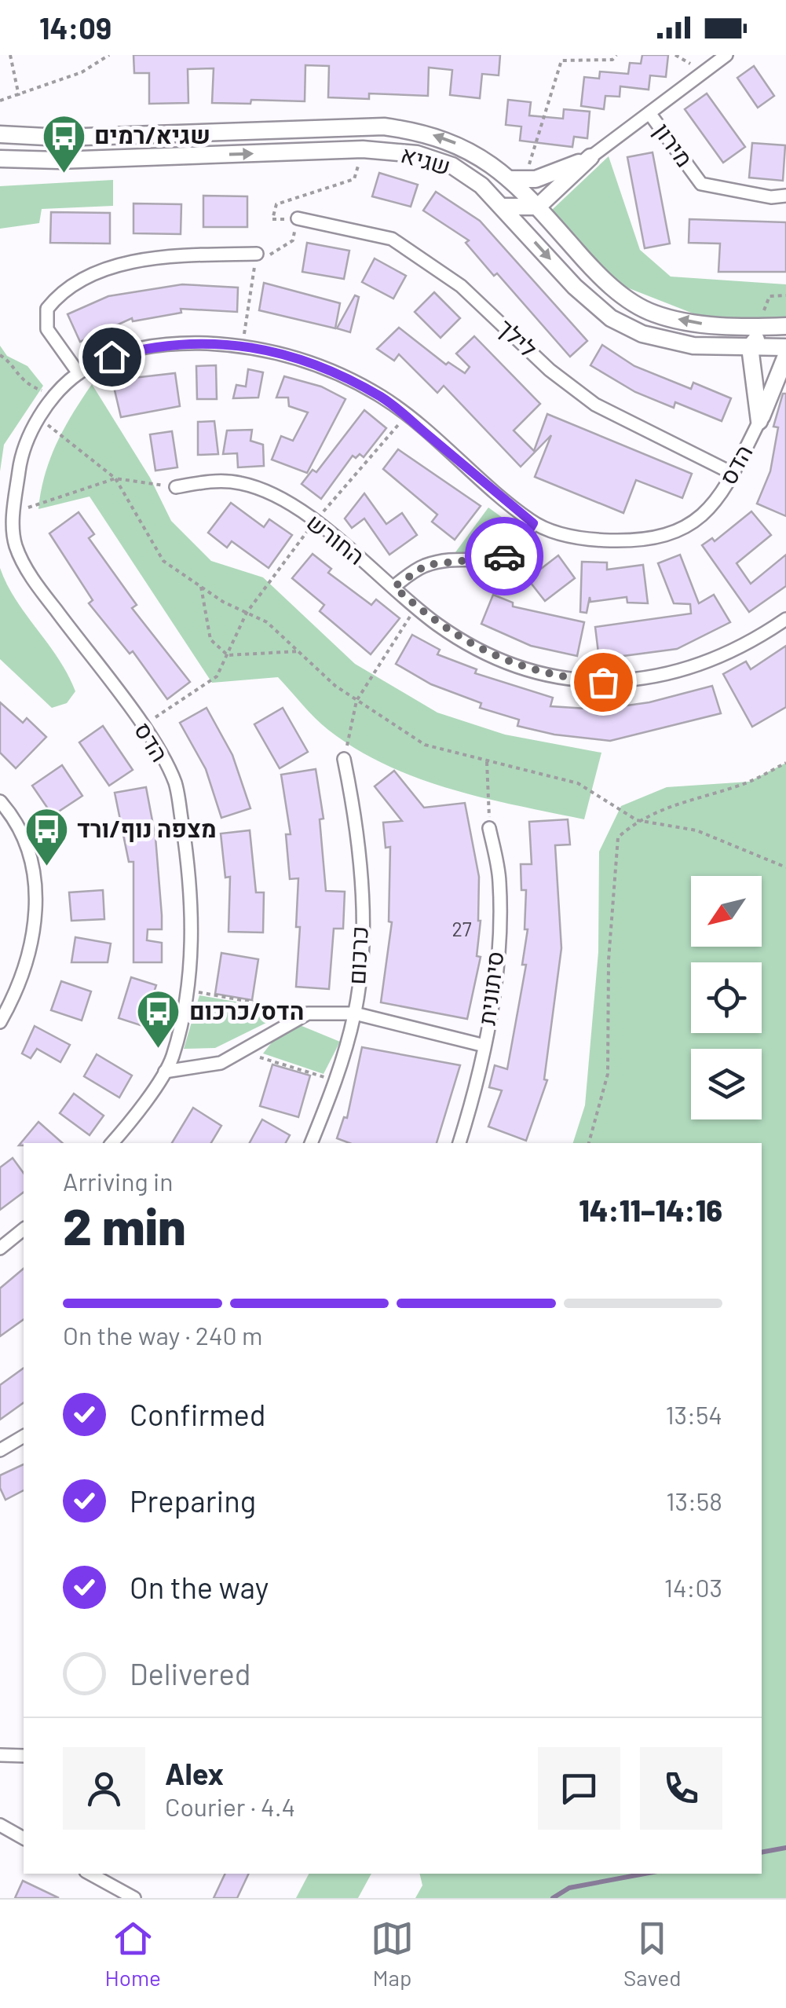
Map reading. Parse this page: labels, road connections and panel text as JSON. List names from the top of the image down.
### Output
{
  "streets": {
    "street": [
      "מירון",
      "שגיא",
      "לילך",
      "הדס",
      "החורש",
      "כרכום",
      "סיתונית"
    ]
  },
  "crossings": [
    ["לילך", "הדס"]
  ],
  "places": {
    "bus stop": ["שגיא/רמים", "מצפה נוף/ורד", "הדס/כרכום"]
  },
  "house_numbers": ["27"],
  "north": "bottom left",
  "page": {
    "status": "14:09",
    "heading": ["2 min", "Arriving in", "14:11–14:16"],
    "panel": ["Alex", "Courier · 4.4"],
    "bar": "On the way · 240 m",
    "list": [
      ["Confirmed", "13:54"],
      ["Preparing", "13:58"],
      ["On the way", "14:03"],
      "Delivered"
    ],
    "tabs": ["Home", "Map", "Saved"]
  }
}
